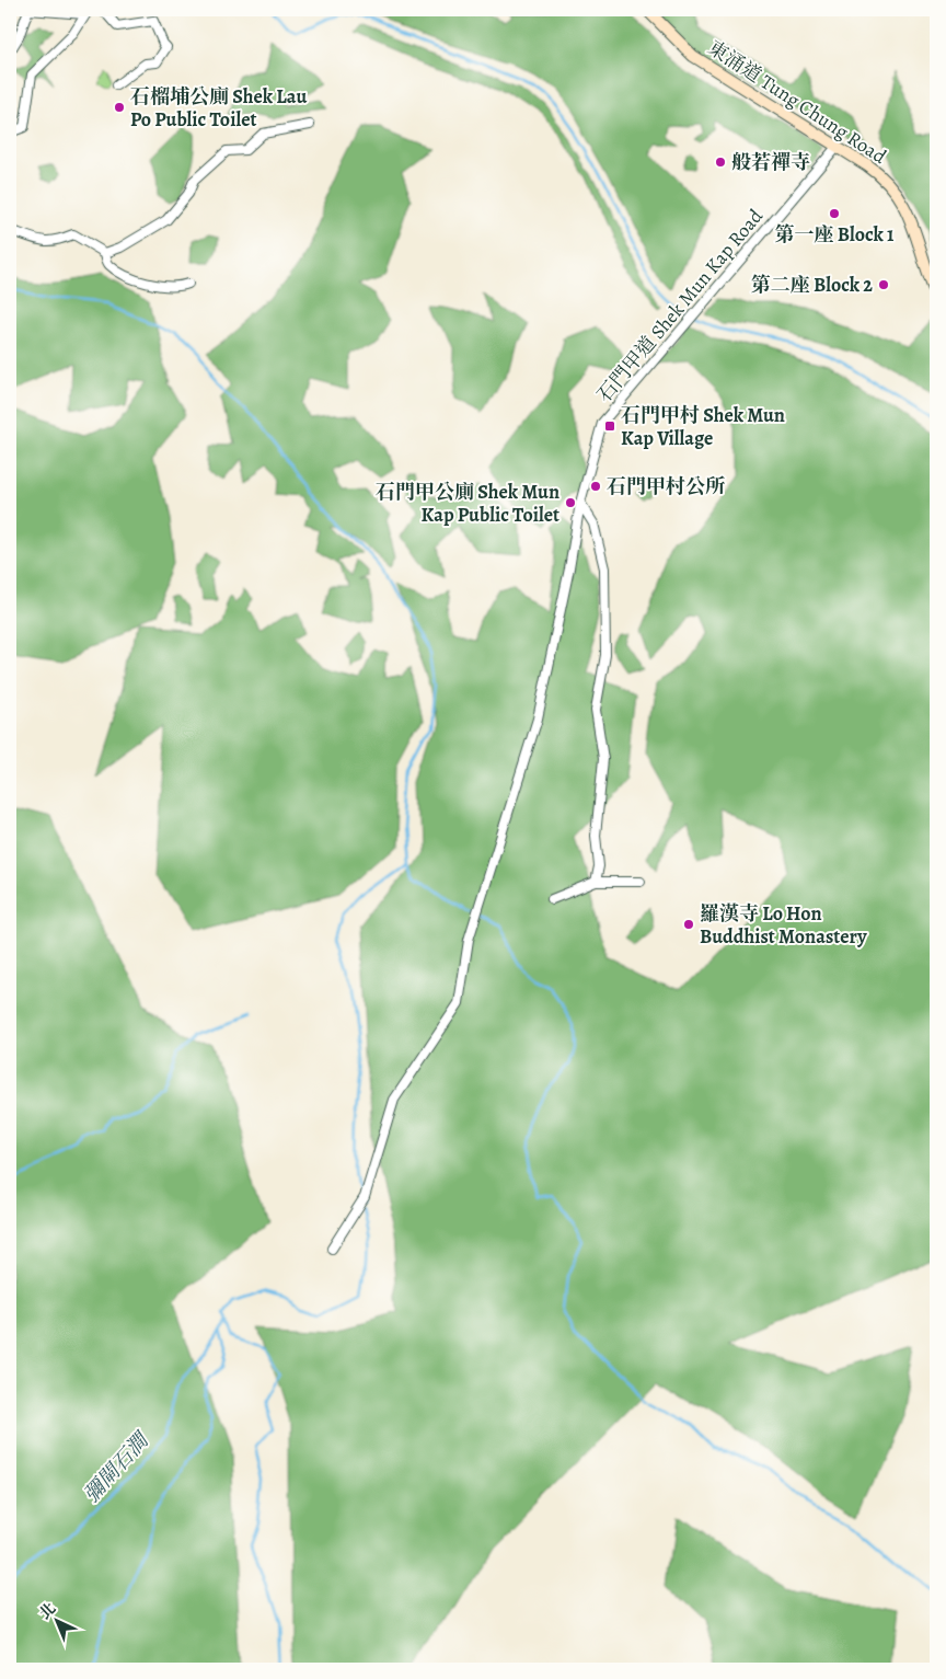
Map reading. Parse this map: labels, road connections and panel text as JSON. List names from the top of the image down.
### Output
{
  "streets": {
    "main road": ["東涌道 Tung Chung Road"],
    "street": ["石門甲道 Shek Mun Kap Road"]
  },
  "crossings": [
    ["東涌道 Tung Chung Road", "石門甲道 Shek Mun Kap Road"]
  ],
  "water": ["彌閘石澗"],
  "places": {
    "other": [
      "石榴埔公廁 Shek Lau Po Public Toilet",
      "般若禪寺",
      "第一座 Block 1",
      "第二座 Block 2",
      "石門甲村公所",
      "石門甲公廁 Shek Mun Kap Public Toilet",
      "羅漢寺 Lo Hon Buddhist Monastery"
    ],
    "transit": ["石門甲村 Shek Mun Kap Village"]
  },
  "north": "top left"
}
